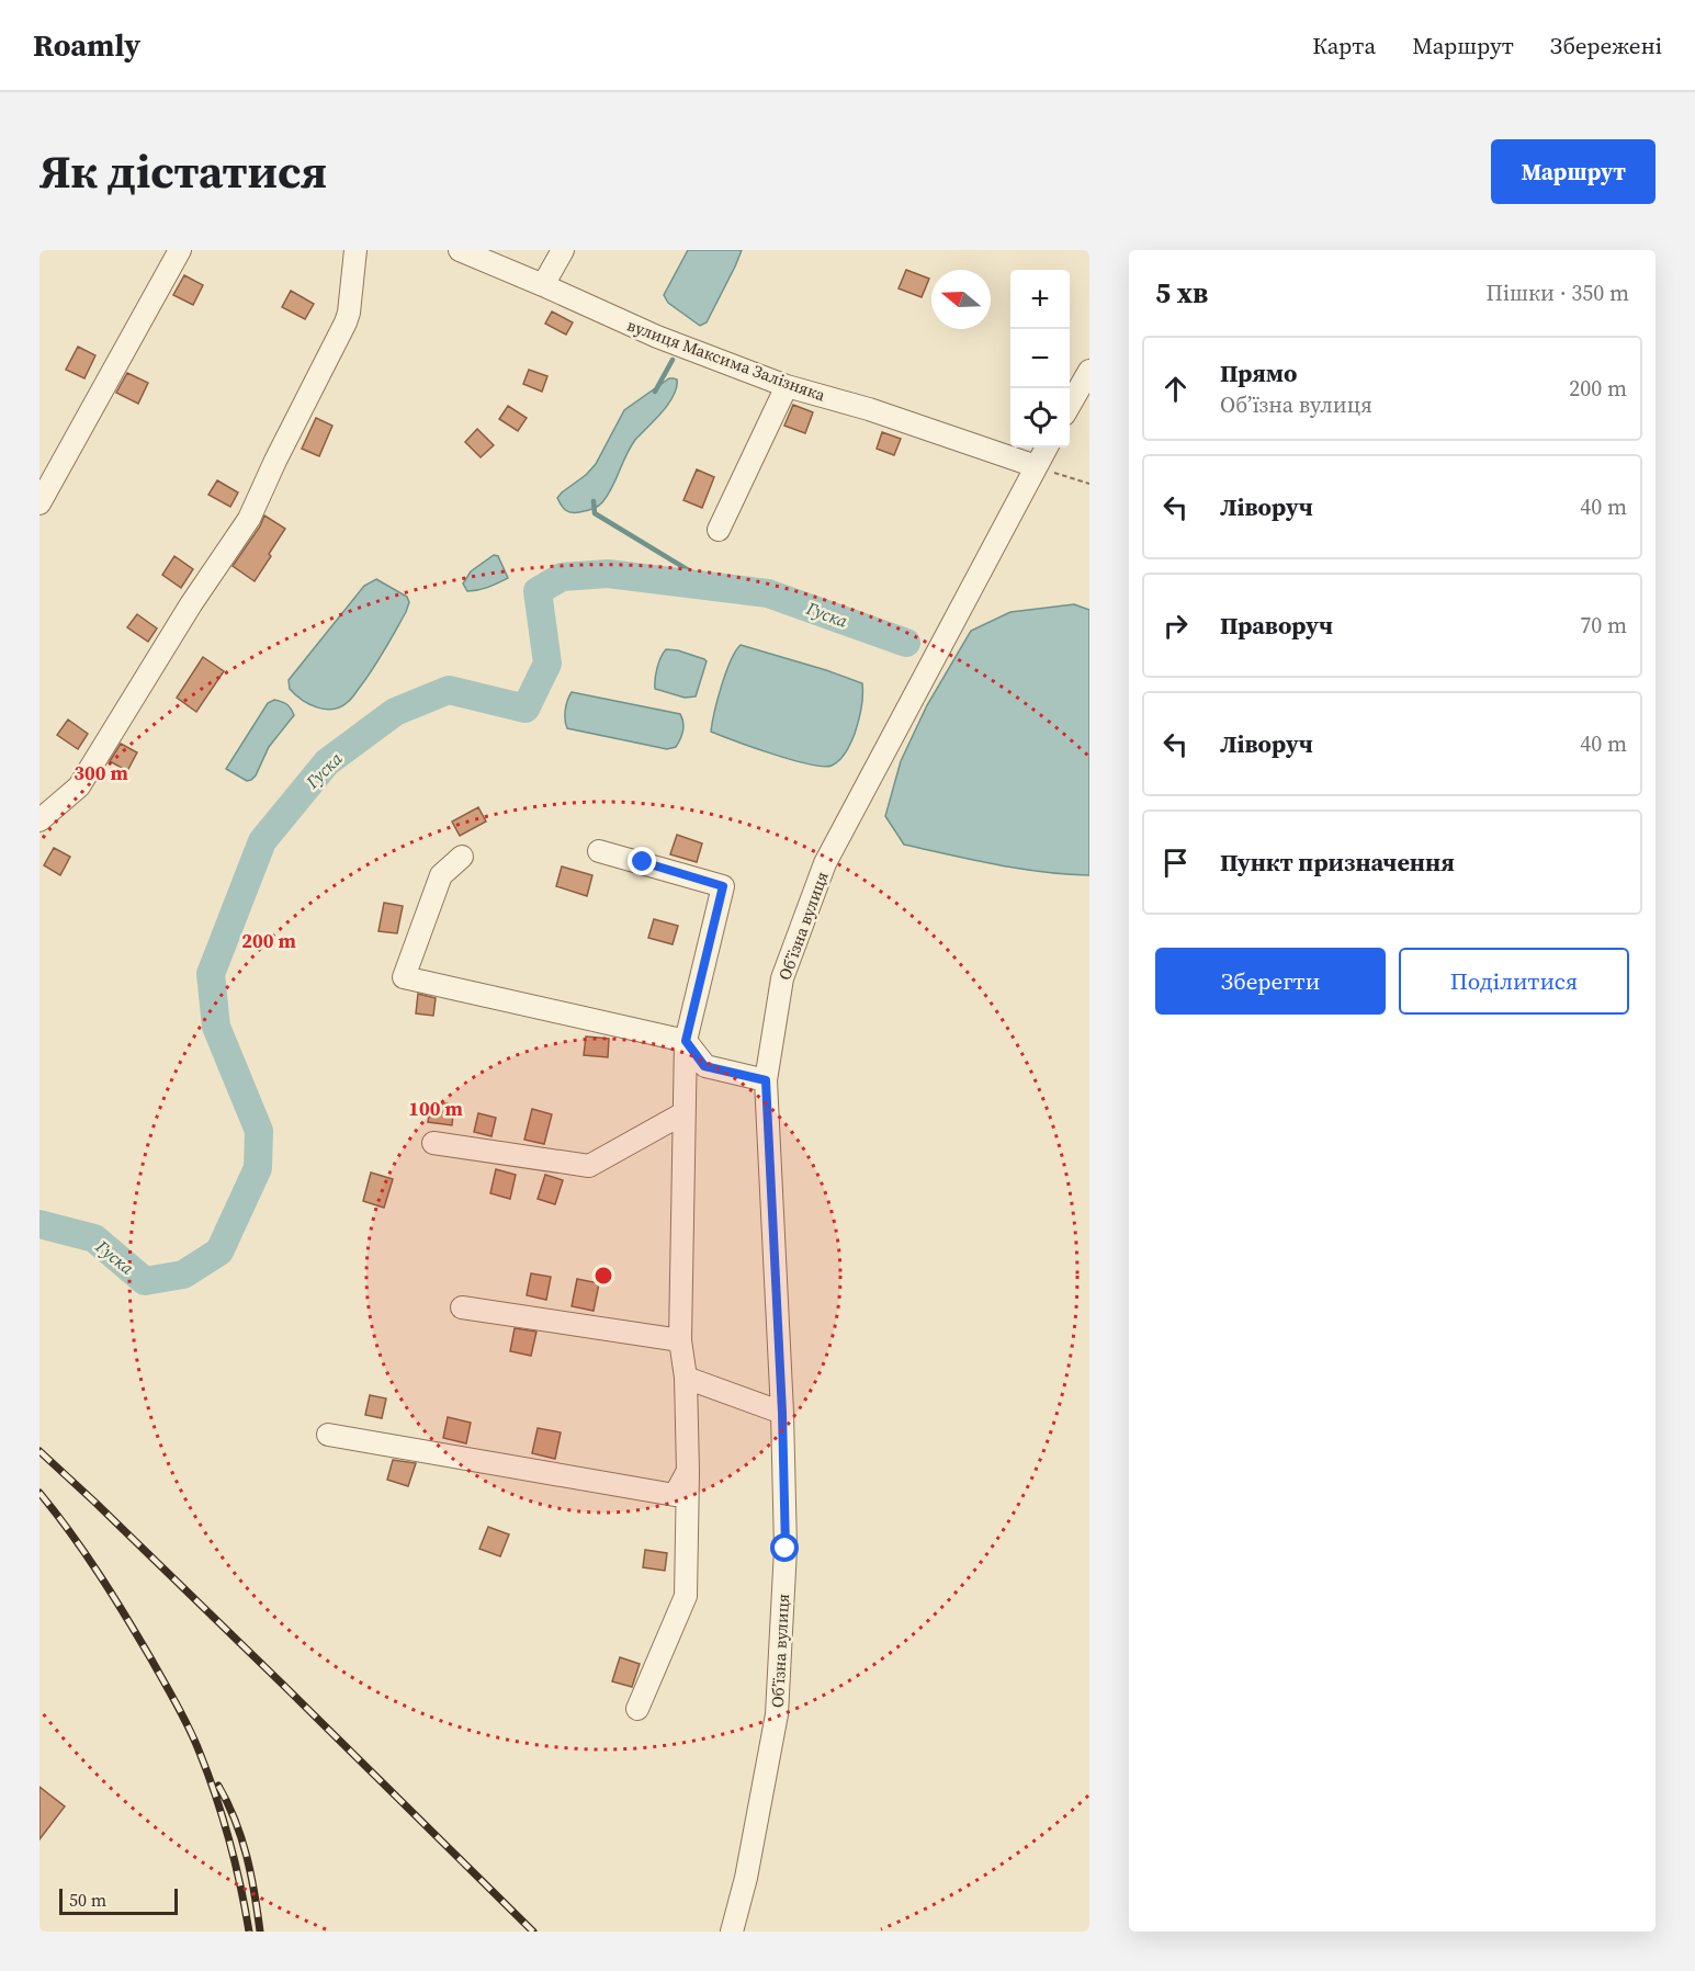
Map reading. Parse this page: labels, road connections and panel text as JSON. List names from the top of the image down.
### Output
{
  "streets": {
    "street": ["вулиця Максима Залізняка", "Обʼїзна вулиця"]
  },
  "crossings": [
    ["вулиця Максима Залізняка", "Обʼїзна вулиця"]
  ],
  "water": ["Гуска"],
  "scale_bar": "50 m",
  "north": "left",
  "page": {
    "header": "Roamly",
    "nav": ["Карта", "Маршрут", "Збережені"],
    "title": "Як дістатися",
    "buttons": [
      "Маршрут",
      ["Зберегти", "Поділитися"]
    ],
    "heading": ["5 хв", "Пішки · 350 m"],
    "map_buttons": ["+", "−"],
    "list": [
      ["Прямо", "Обʼїзна вулиця", "200 m"],
      ["Ліворуч", "40 m"],
      ["Праворуч", "70 m"],
      ["Ліворуч", "40 m"],
      "Пункт призначення"
    ],
    "scale": "50 m"
  },
  "rings": ["300 m", "200 m", "100 m"]
}
